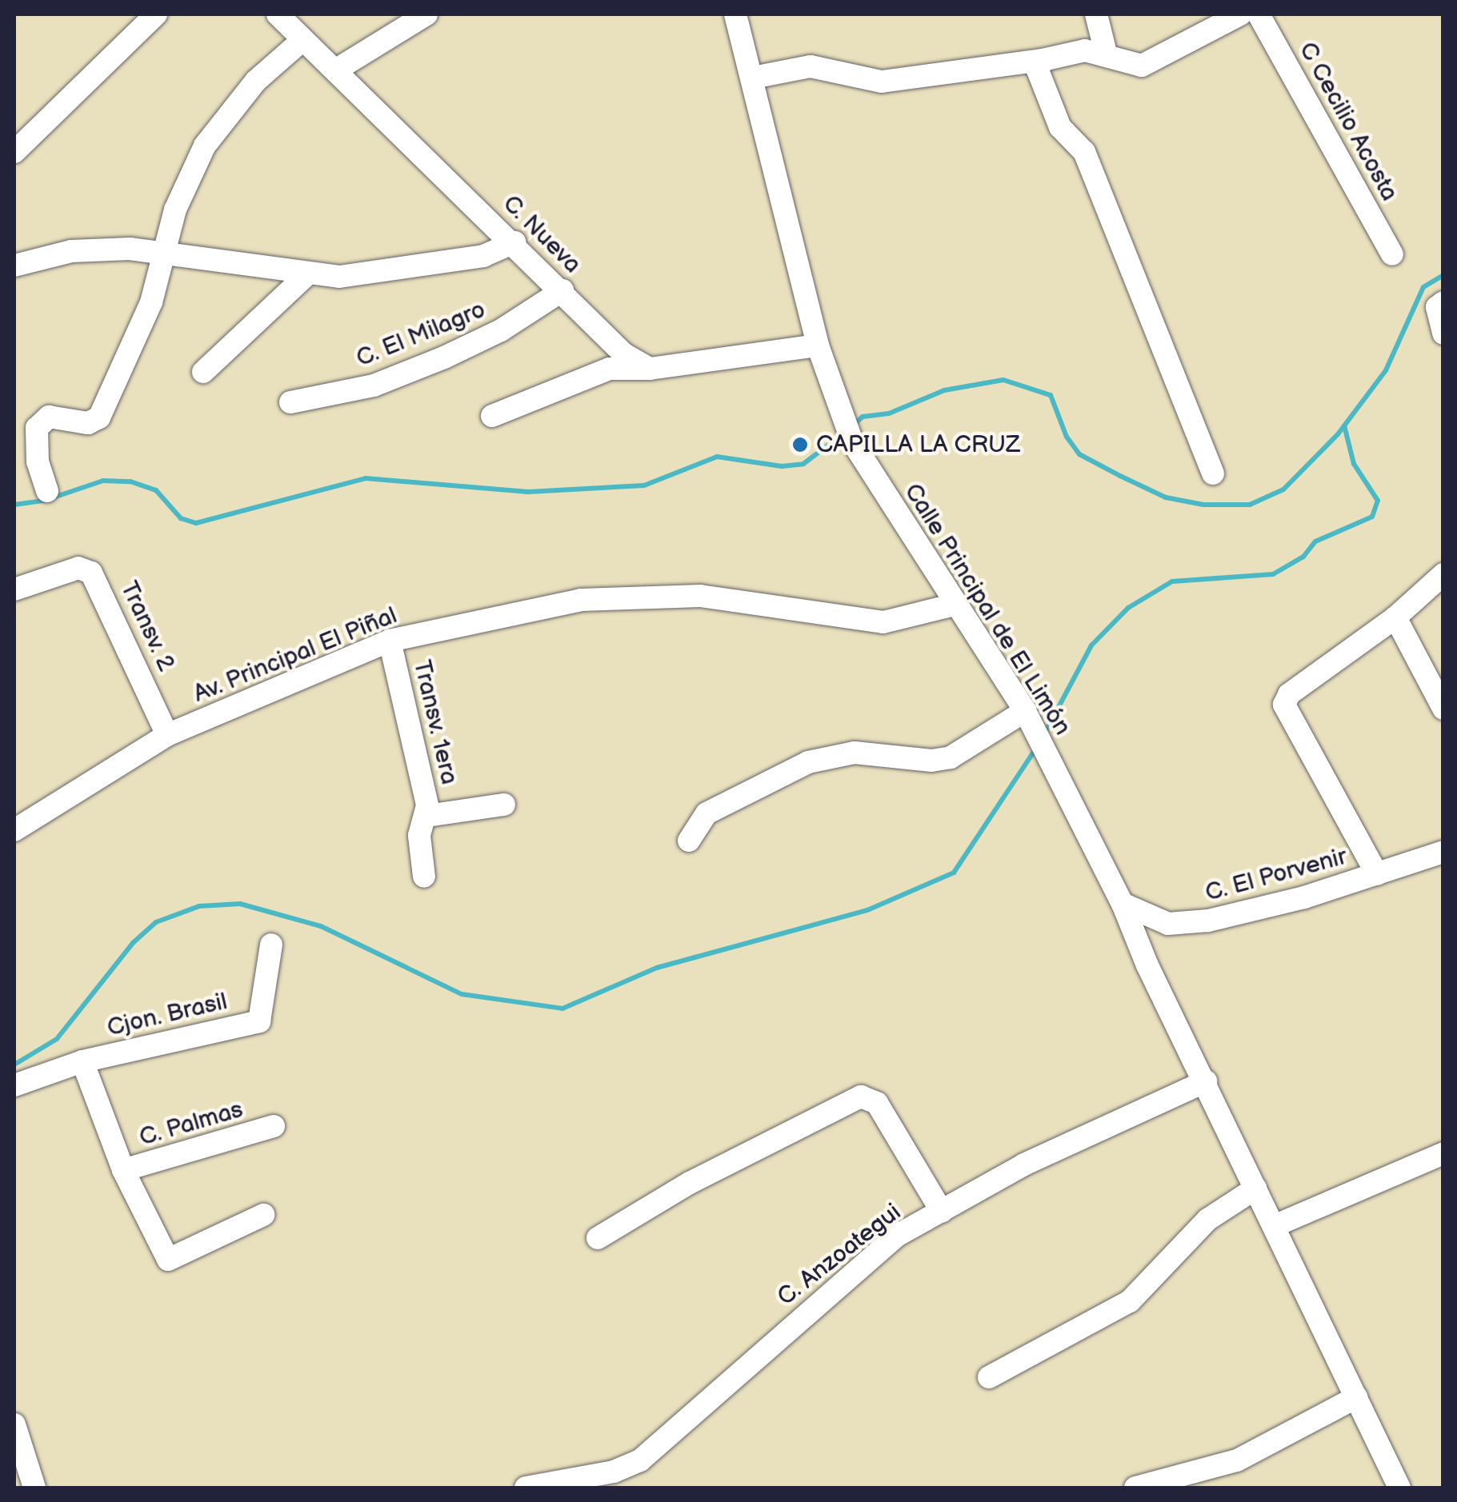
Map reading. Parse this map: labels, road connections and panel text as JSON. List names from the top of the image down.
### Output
{
  "streets": {
    "street": [
      "C Cecilio Acosta",
      "C. Nueva",
      "C. El Milagro",
      "Calle Principal de El Limón",
      "Transv. 2",
      "Av. Principal El Piñal",
      "Transv. 1era",
      "C. El Porvenir",
      "Cjon. Brasil",
      "C. Palmas",
      "C. Anzoategui"
    ]
  },
  "crossings": [
    ["C. Nueva", "C. El Milagro"],
    ["Calle Principal de El Limón", "Av. Principal El Piñal"],
    ["Calle Principal de El Limón", "C. El Porvenir"],
    ["Calle Principal de El Limón", "C. Anzoategui"],
    ["Transv. 2", "Av. Principal El Piñal"],
    ["Av. Principal El Piñal", "Transv. 1era"]
  ],
  "places": ["CAPILLA LA CRUZ"]
}
